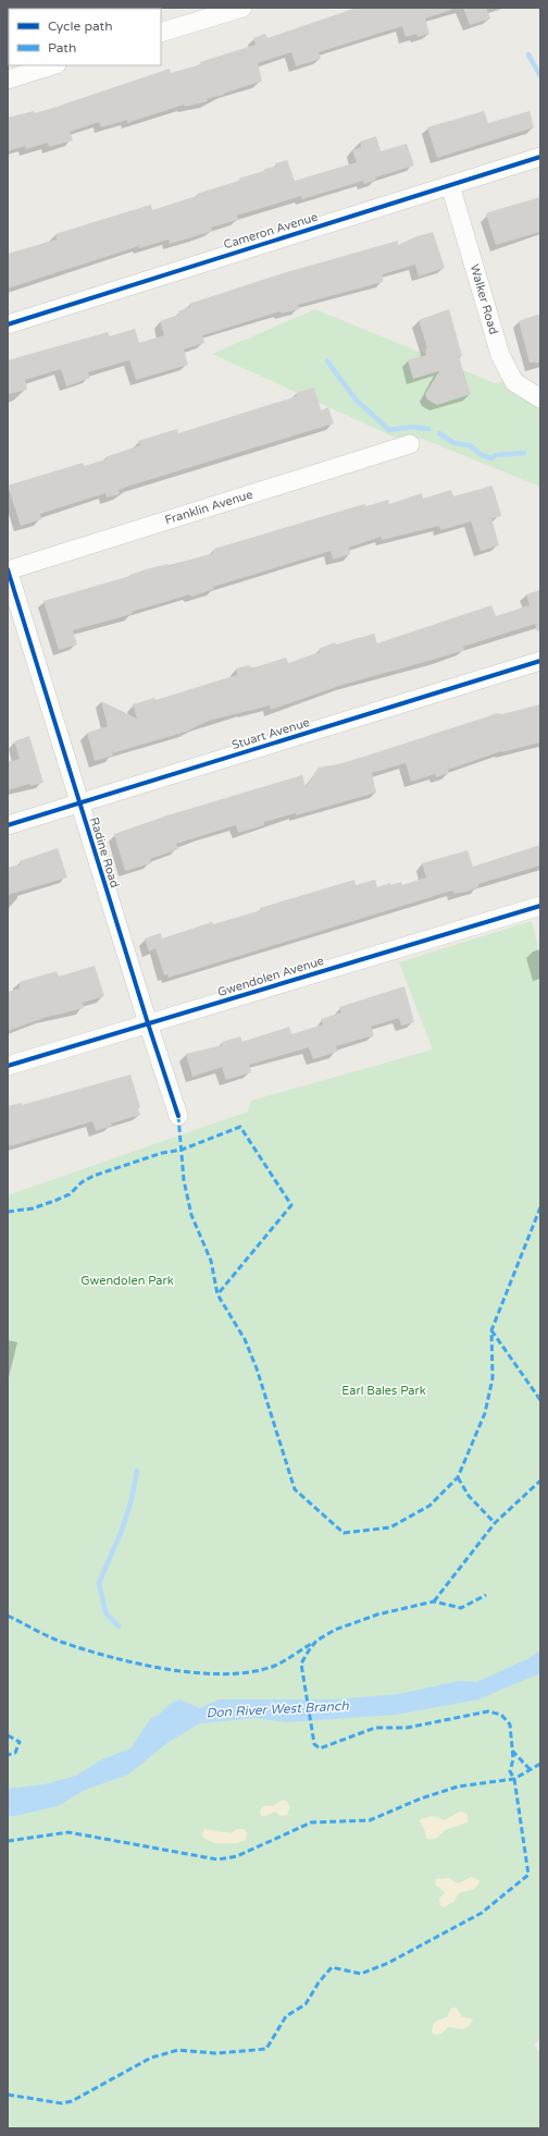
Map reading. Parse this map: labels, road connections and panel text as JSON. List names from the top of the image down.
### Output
{
  "streets": {
    "street": [
      "Cameron Avenue",
      "Walker Road",
      "Franklin Avenue",
      "Stuart Avenue",
      "Radine Road",
      "Gwendolen Avenue"
    ]
  },
  "crossings": [
    ["Cameron Avenue", "Walker Road"],
    ["Franklin Avenue", "Radine Road"],
    ["Stuart Avenue", "Radine Road"],
    ["Radine Road", "Gwendolen Avenue"]
  ],
  "water": ["Don River West Branch"],
  "parks": ["Gwendolen Park", "Earl Bales Park"],
  "legend": ["Cycle path", "Path"]
}
